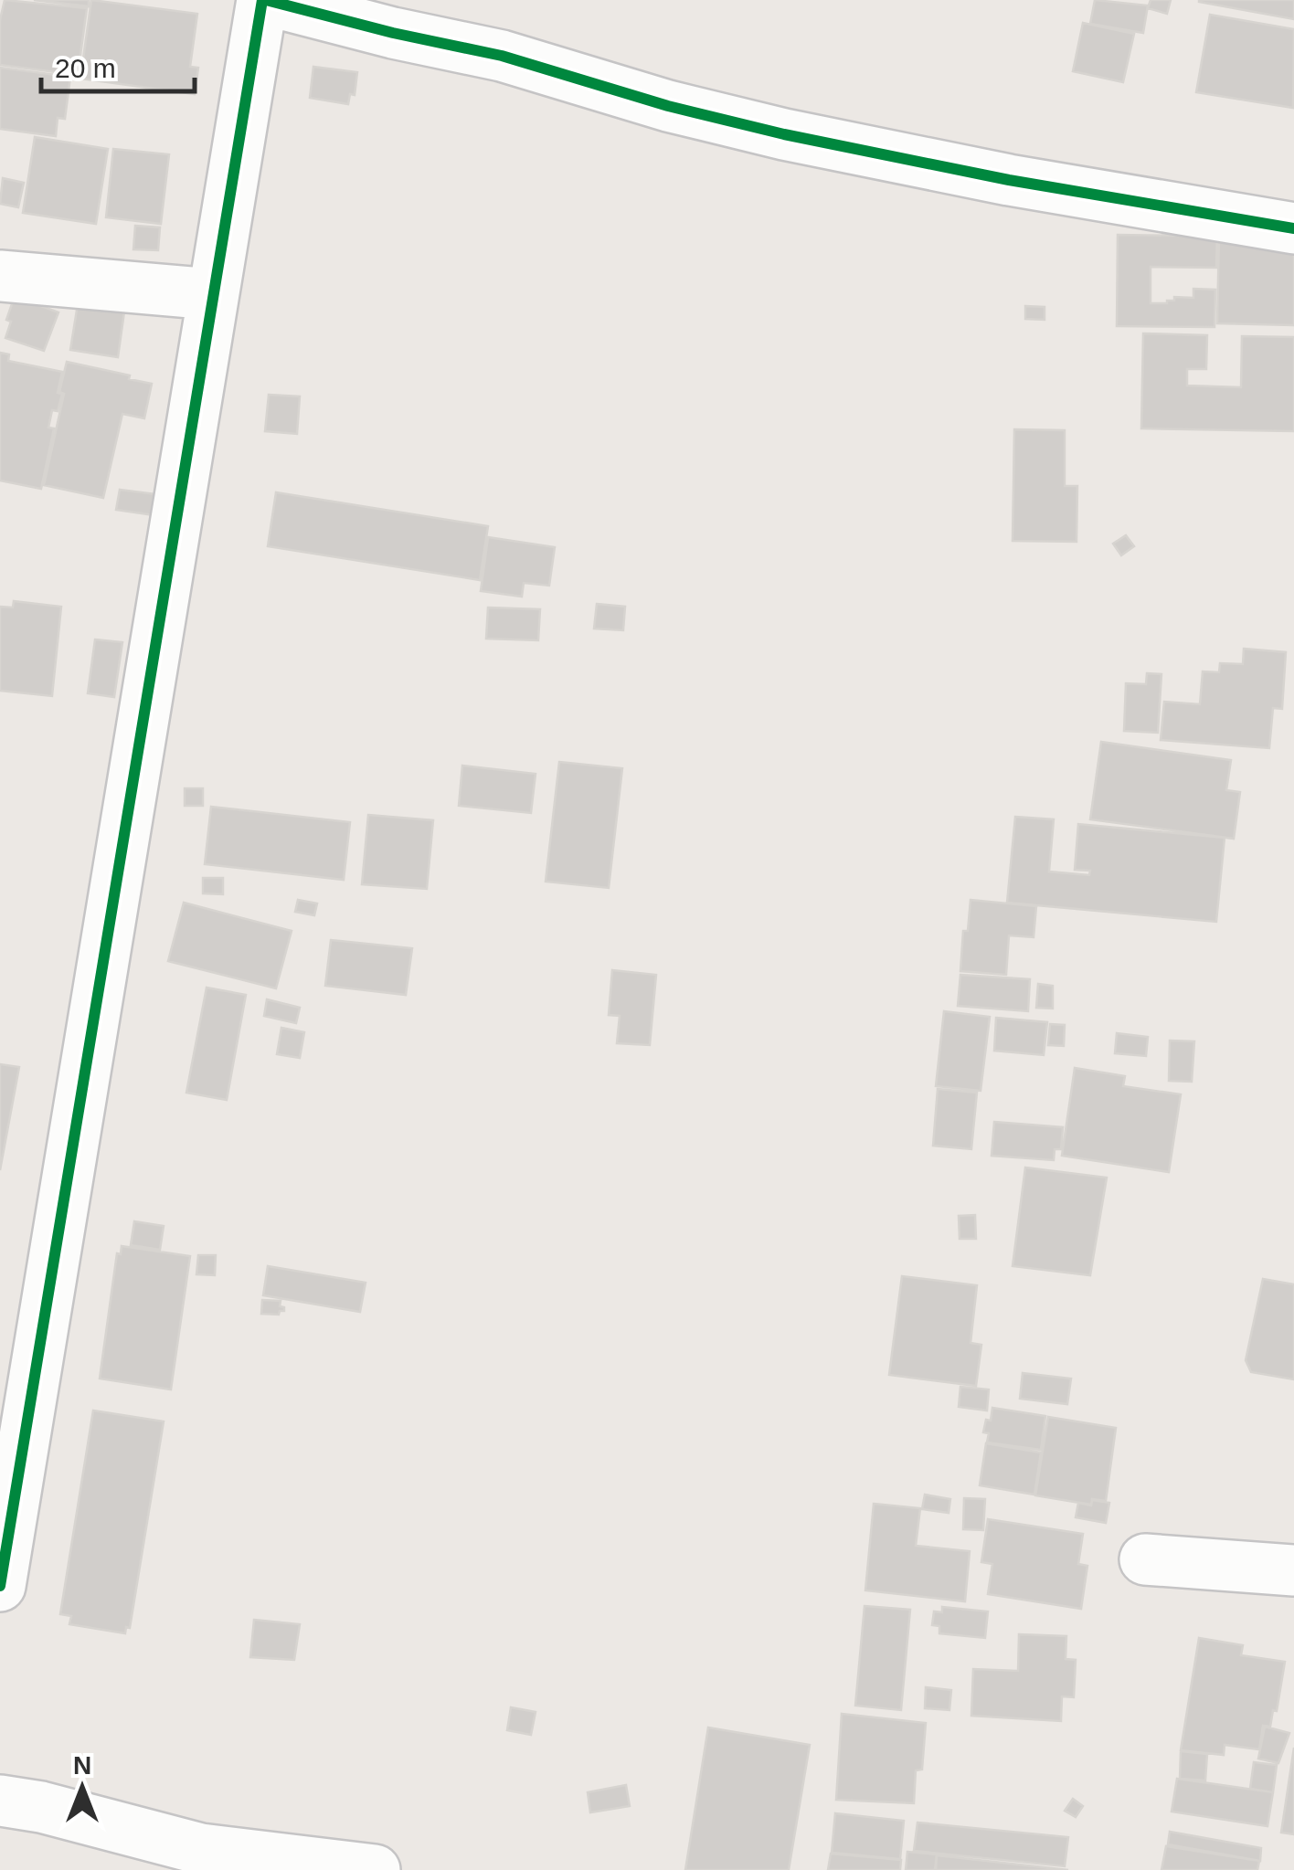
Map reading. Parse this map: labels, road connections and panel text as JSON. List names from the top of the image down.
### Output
{
  "scale_bar": "20 m",
  "north": "top"
}
